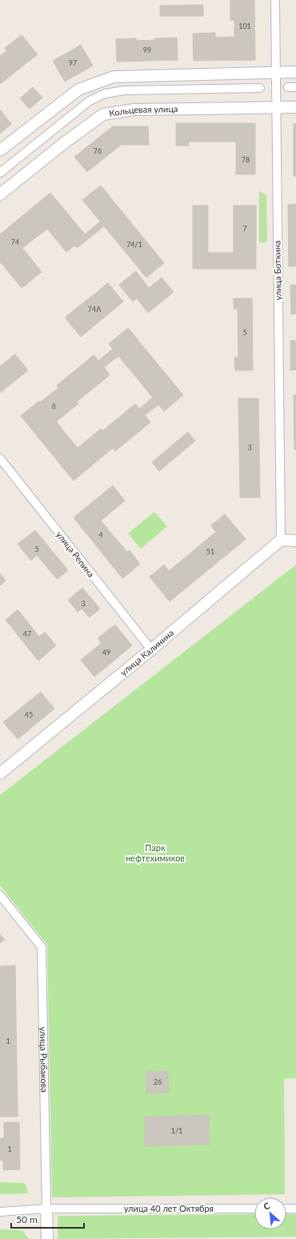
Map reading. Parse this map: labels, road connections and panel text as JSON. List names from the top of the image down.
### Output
{
  "streets": {
    "main road": ["Кольцевая улица", "улица Калинина", "улица Рыбакова"],
    "street": ["улица Боткина", "улица Репина", "улица 40 лет Октября"]
  },
  "crossings": [
    ["Кольцевая улица", "улица Боткина"],
    ["улица Боткина", "улица Калинина"],
    ["улица Репина", "улица Калинина"],
    ["улица Рыбакова", "улица 40 лет Октября"]
  ],
  "parks": ["Парк нефтехимиков"],
  "house_numbers": [
    "101",
    "99",
    "97",
    "76",
    "78",
    "7",
    "74",
    "74/1",
    "74А",
    "5",
    "6",
    "3",
    "4",
    "5",
    "51",
    "3",
    "47",
    "49",
    "45",
    "1",
    "26",
    "1/1",
    "1"
  ],
  "scale_bar": "50 m",
  "north": "top left"
}
